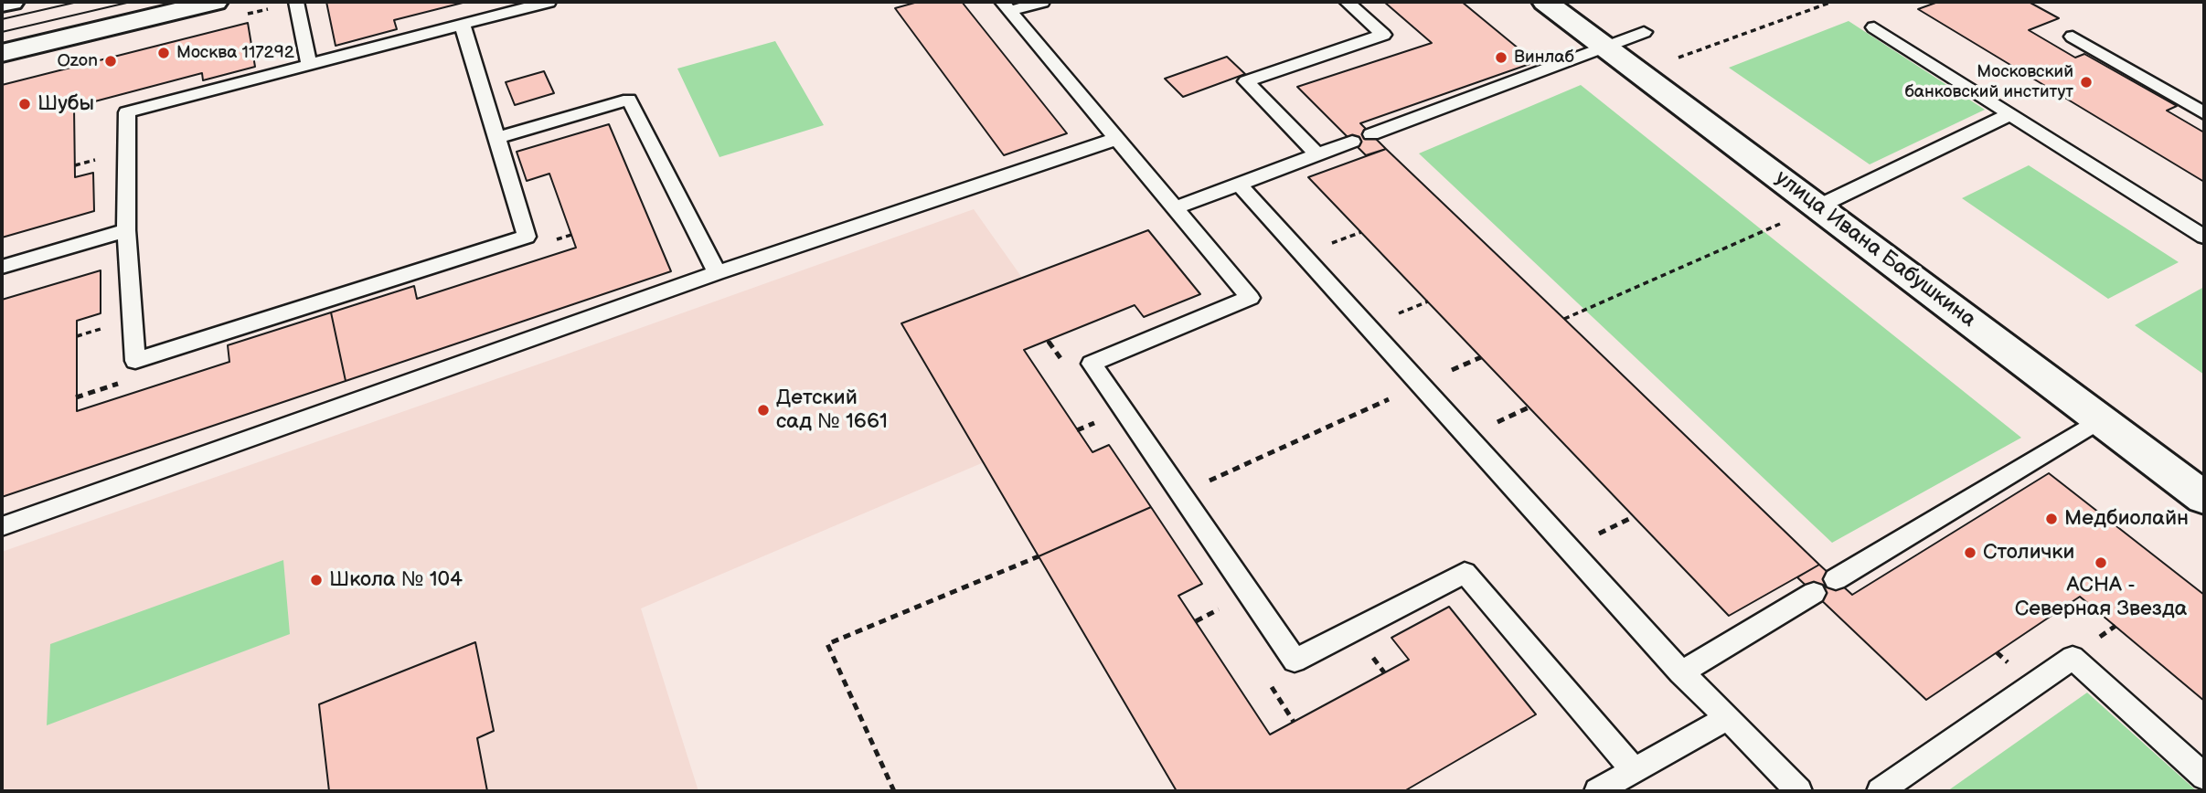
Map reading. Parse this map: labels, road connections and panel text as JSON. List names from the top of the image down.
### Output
{
  "streets": {
    "street": ["улица Ивана Бабушкина"]
  },
  "places": [
    "Москва 117292",
    "Винлаб",
    "Ozon",
    "Московский банковский институт",
    "Шубы",
    "Детский сад № 1661",
    "Медбиолайн",
    "Столички",
    "АСНА - Северная Звезда",
    "Школа № 104"
  ]
}
